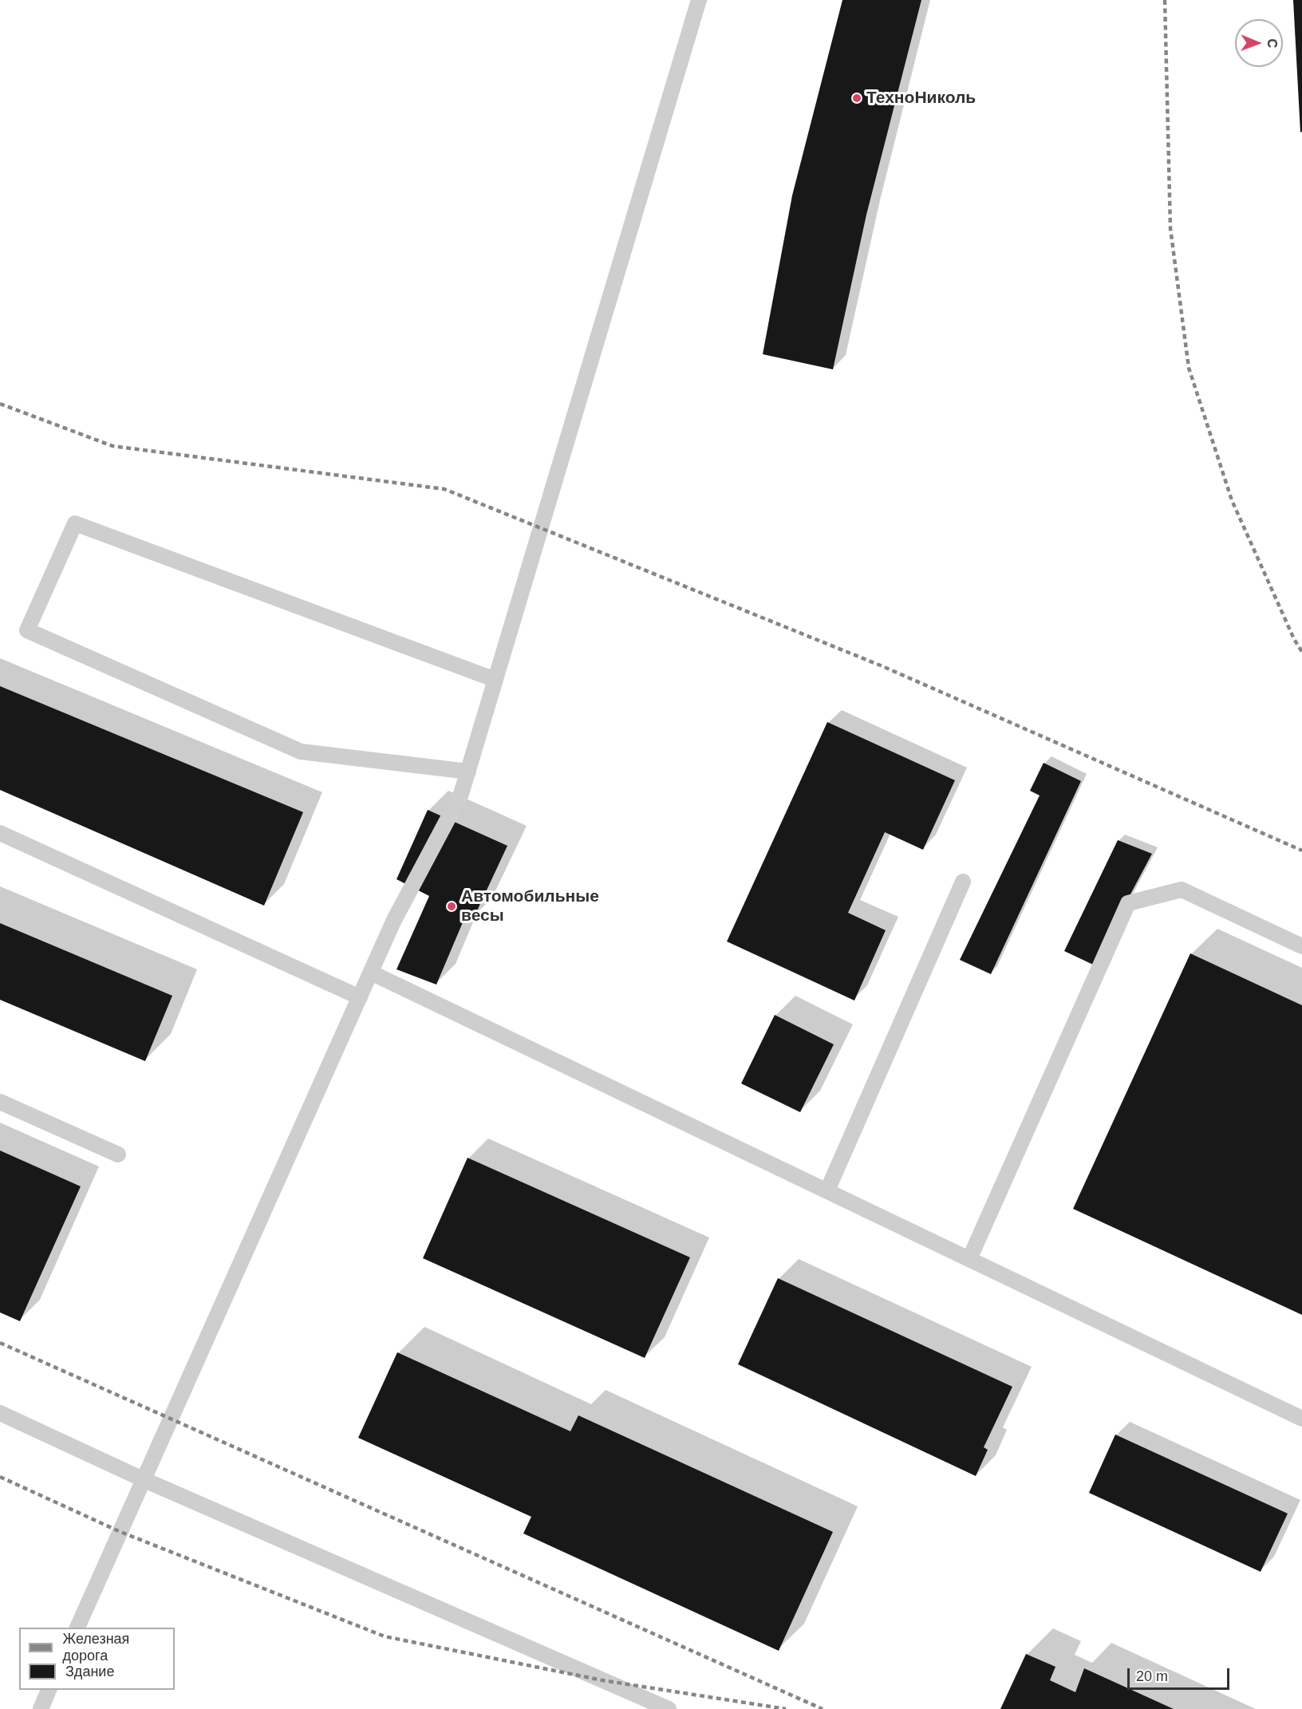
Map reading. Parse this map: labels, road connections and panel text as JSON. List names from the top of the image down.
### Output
{
  "places": ["ТехноНиколь", "Автомобильные весы"],
  "legend": ["Железная дорога", "Здание"],
  "scale_bar": "20 m",
  "north": "right"
}
